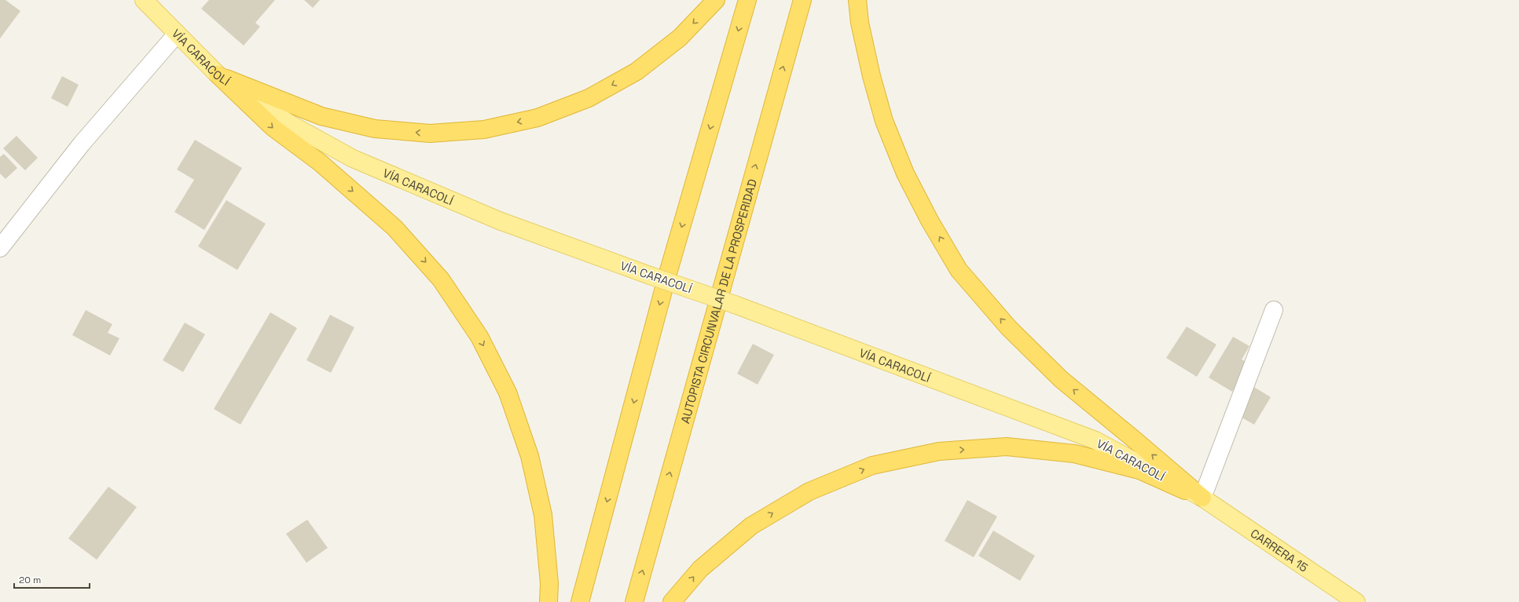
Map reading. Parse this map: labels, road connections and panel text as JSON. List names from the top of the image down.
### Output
{
  "streets": {
    "highway": ["AUTOPISTA CIRCUNVALAR DE LA PROSPERIDAD"],
    "main road": ["VÍA CARACOLÍ", "CARRERA 15"]
  },
  "crossings": [
    ["VÍA CARACOLÍ", "CARRERA 15"]
  ],
  "scale_bar": "20 m"
}
